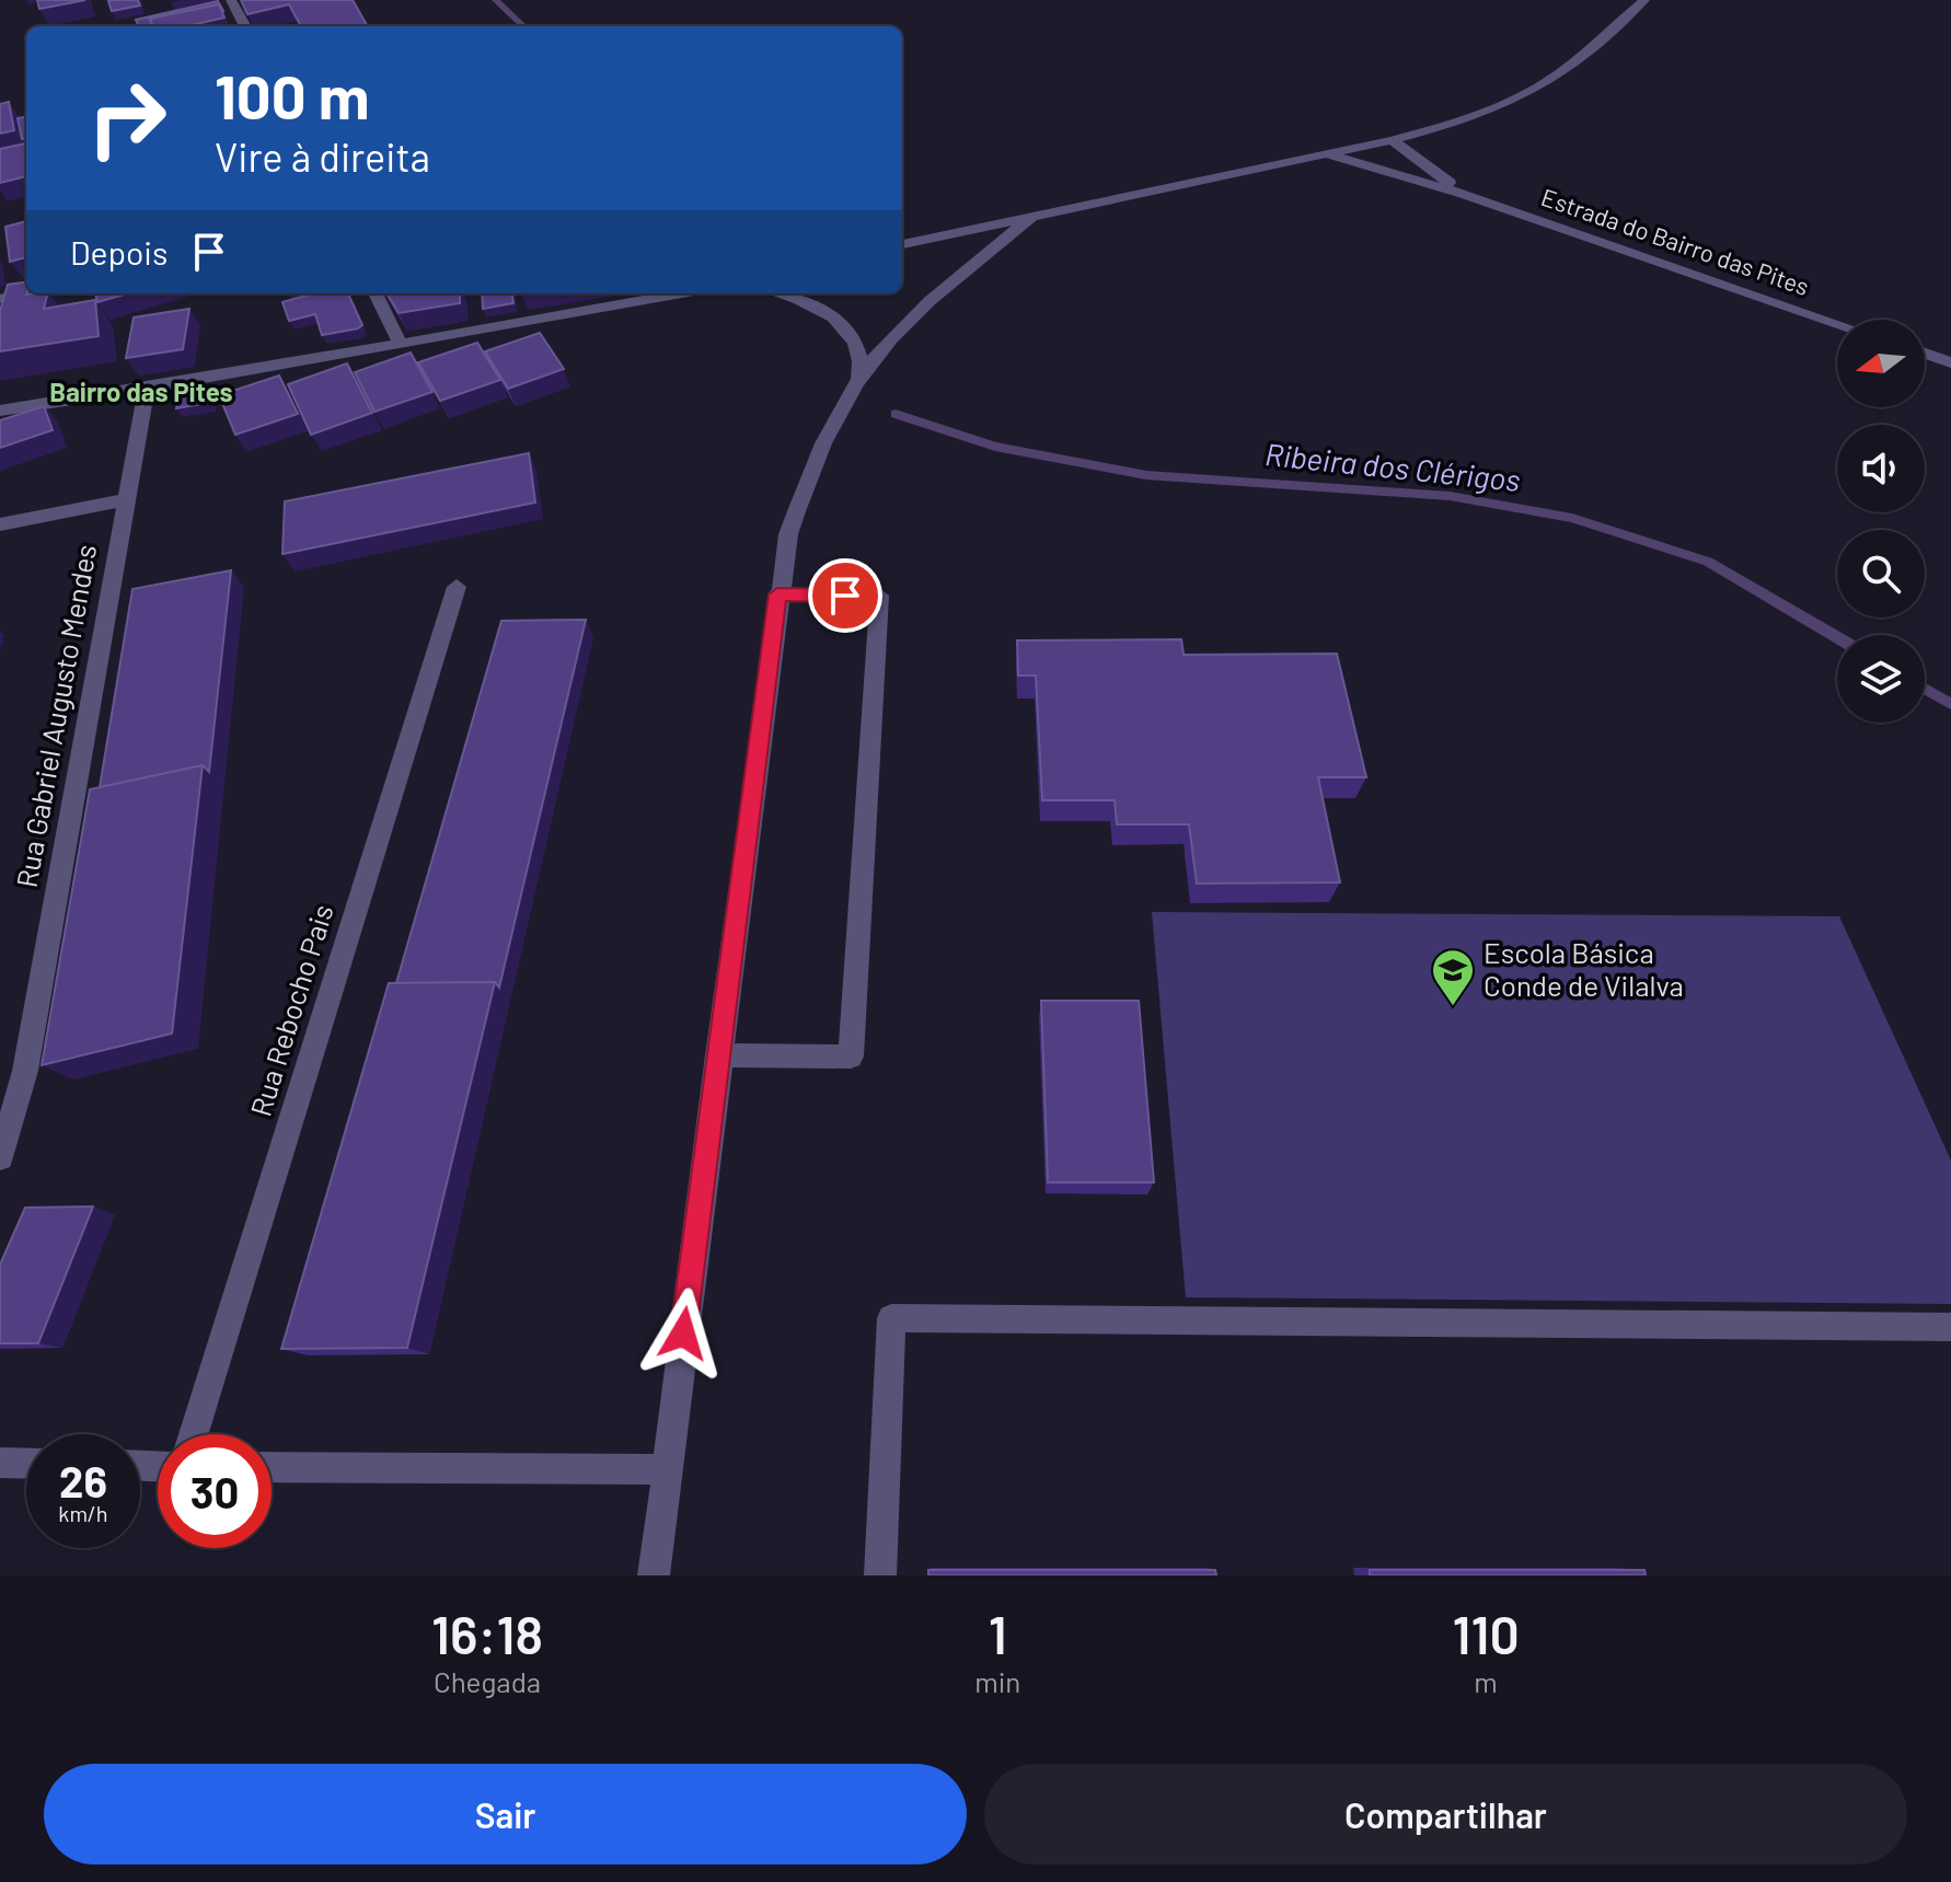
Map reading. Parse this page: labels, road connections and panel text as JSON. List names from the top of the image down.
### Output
{
  "streets": {
    "street": ["Estrada do Bairro das Pites", "Rua Gabriel Augusto Mendes", "Rua Rebocho Pais"]
  },
  "districts": ["Bairro das Pites"],
  "water": ["Ribeira dos Clérigos"],
  "places": {
    "school or university": ["Escola Básica Conde de Vilalva"]
  },
  "north": "left",
  "page": {
    "turn": ["100 m", "Vire à direita"],
    "then": "Depois",
    "speed": "26 km/h",
    "limit": "30",
    "eta": [
      "16:18",
      "Chegada",
      "1",
      "min",
      "110",
      "m"
    ],
    "buttons": ["Sair", "Compartilhar"]
  }
}
